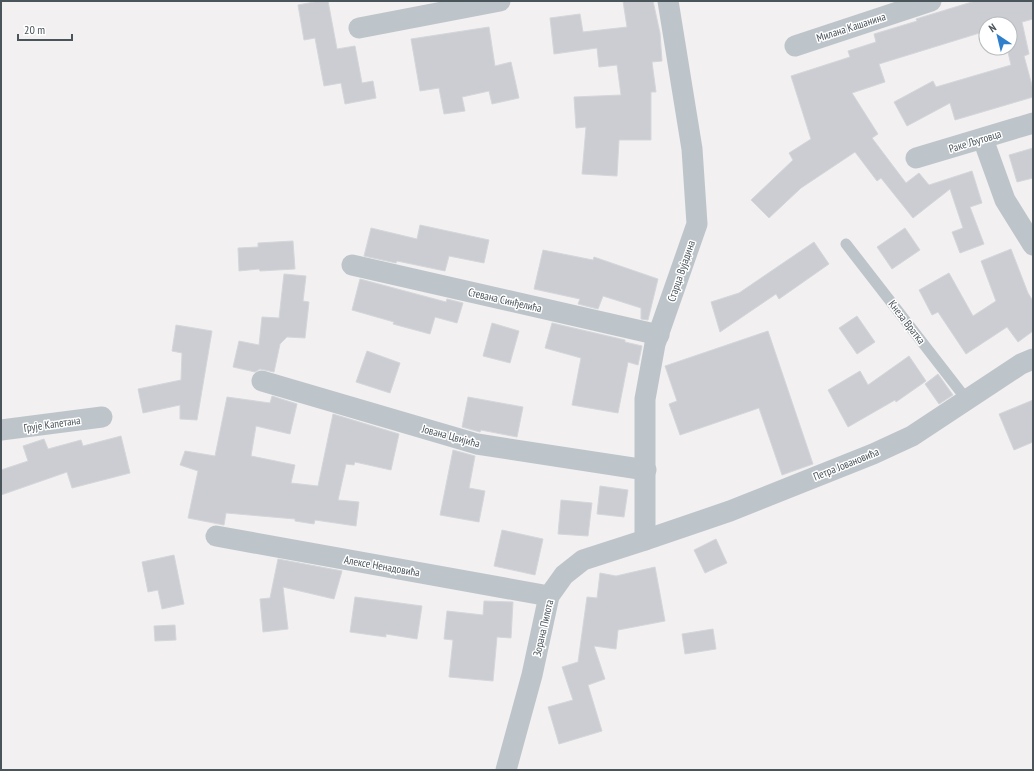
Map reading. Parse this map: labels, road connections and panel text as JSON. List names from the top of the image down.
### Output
{
  "streets": {
    "street": [
      "Милана Кашанина",
      "Раке Љутовца",
      "Старца Вујадина",
      "Стевана Синђелића",
      "Грује Капетана",
      "Јована Цвијића",
      "Петра Јовановића",
      "Алексе Ненадовића",
      "Зорана Пилота"
    ],
    "lane": ["Кнеза Вратка"]
  },
  "crossings": [
    ["Старца Вујадина", "Стевана Синђелића"],
    ["Старца Вујадина", "Јована Цвијића"],
    ["Старца Вујадина", "Петра Јовановића"],
    ["Старца Вујадина", "Зорана Пилота"],
    ["Кнеза Вратка", "Петра Јовановића"],
    ["Петра Јовановића", "Зорана Пилота"],
    ["Алексе Ненадовића", "Зорана Пилота"]
  ],
  "scale_bar": "20 m",
  "north": "top left"
}
